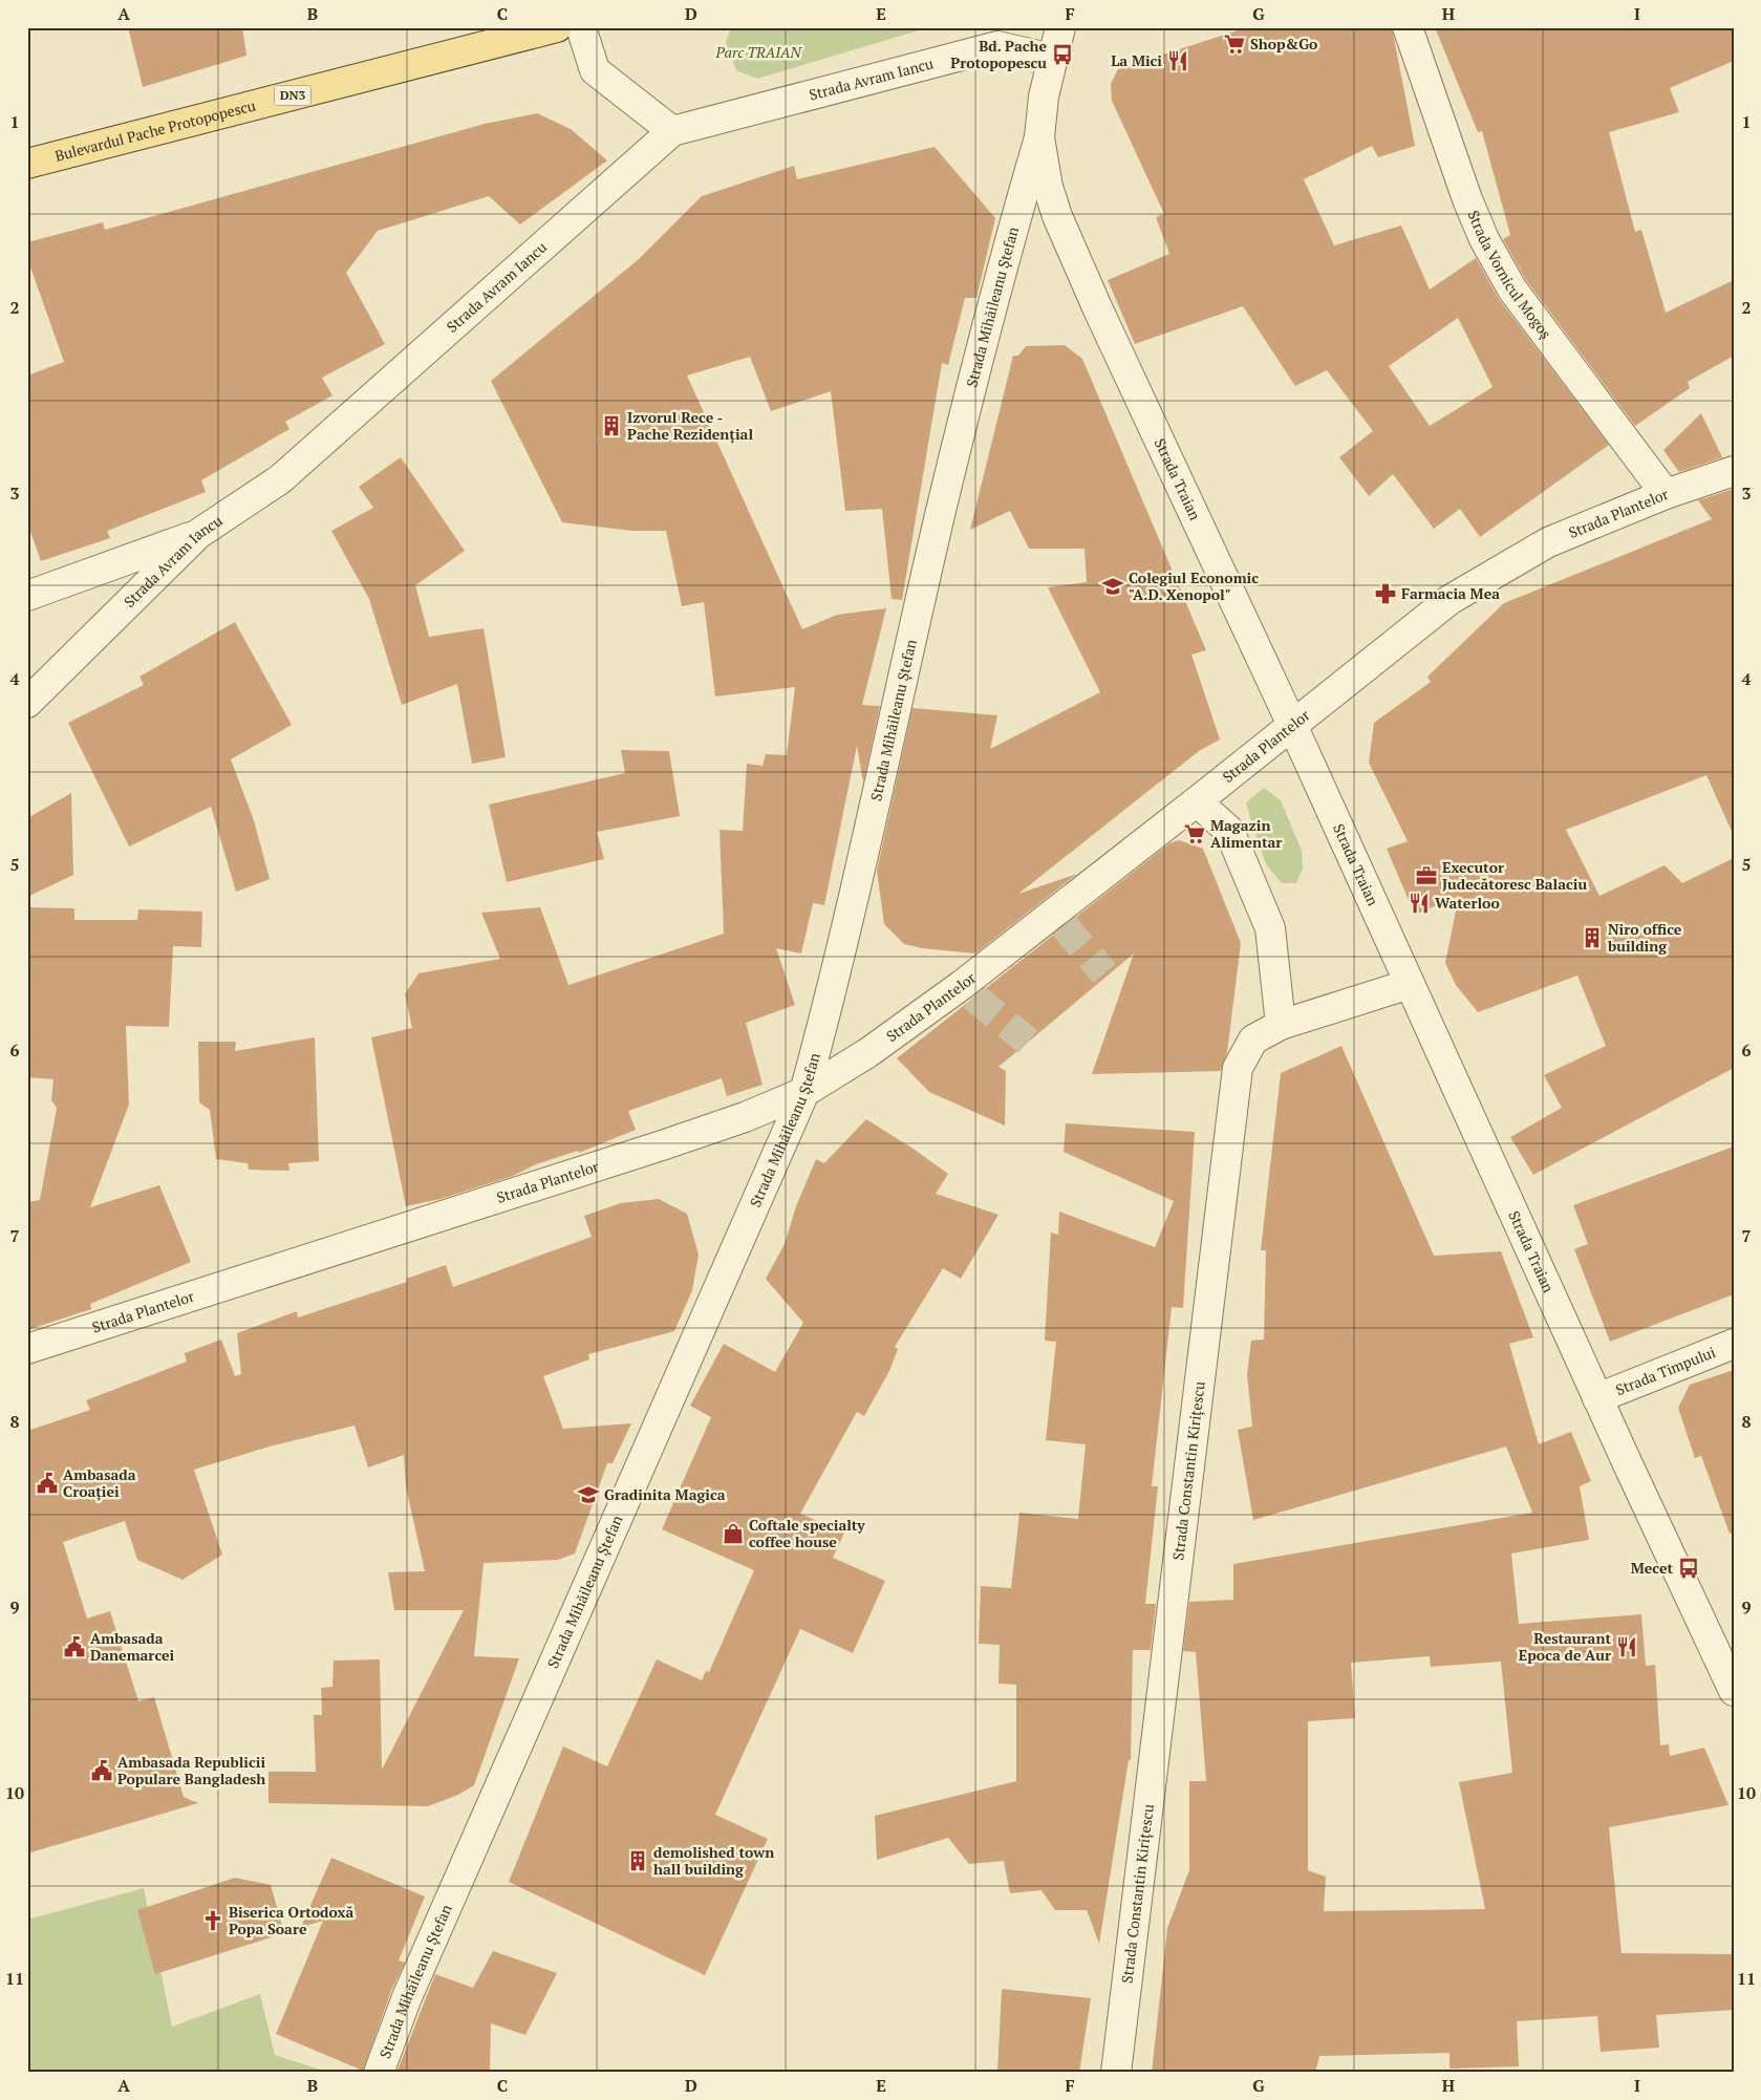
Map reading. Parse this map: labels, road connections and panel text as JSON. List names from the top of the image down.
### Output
{
  "streets": {
    "main road": ["DN3", "Bulevardul Pache Protopopescu"],
    "street": [
      "Strada Avram Iancu",
      "Strada Vornicul Mogoș",
      "Strada Mihăileanu Ștefan",
      "Strada Traian",
      "Strada Plantelor",
      "Strada Timpului",
      "Strada Constantin Kirițescu"
    ]
  },
  "crossings": [
    ["Strada Avram Iancu", "Strada Traian"],
    ["Strada Vornicul Mogoș", "Strada Plantelor"],
    ["Strada Mihăileanu Ștefan", "Strada Traian"],
    ["Strada Mihăileanu Ștefan", "Strada Plantelor"],
    ["Strada Traian", "Strada Plantelor"],
    ["Strada Traian", "Strada Timpului"],
    ["Strada Traian", "Strada Constantin Kirițescu"]
  ],
  "parks": ["Parc TRAIAN"],
  "places": {
    "supermarket": ["Shop&Go", "Magazin Alimentar"],
    "bus stop": ["Bd. Pache Protopopescu", "Mecet"],
    "restaurant": ["La Mici", "Waterloo", "Restaurant Epoca de Aur"],
    "building": ["Izvorul Rece - Pache Rezidențial", "Niro office building", "demolished town hall building"],
    "school or university": ["Colegiul Economic \"A.D. Xenopol\"", "Gradinita Magica"],
    "pharmacy": ["Farmacia Mea"],
    "office": ["Executor Judecătoresc Balaciu"],
    "public building": ["Ambasada Croației", "Ambasada Danemarcei", "Ambasada Republicii Populare Bangladesh"],
    "shop": ["Coftale specialty coffee house"],
    "church": ["Biserica Ortodoxă Popa Soare"]
  },
  "grid": {
    "columns": [
      "A",
      "B",
      "C",
      "D",
      "E",
      "F",
      "G",
      "H",
      "I"
    ],
    "rows": [
      "1",
      "2",
      "3",
      "4",
      "5",
      "6",
      "7",
      "8",
      "9",
      "10",
      "11"
    ]
  }
}
